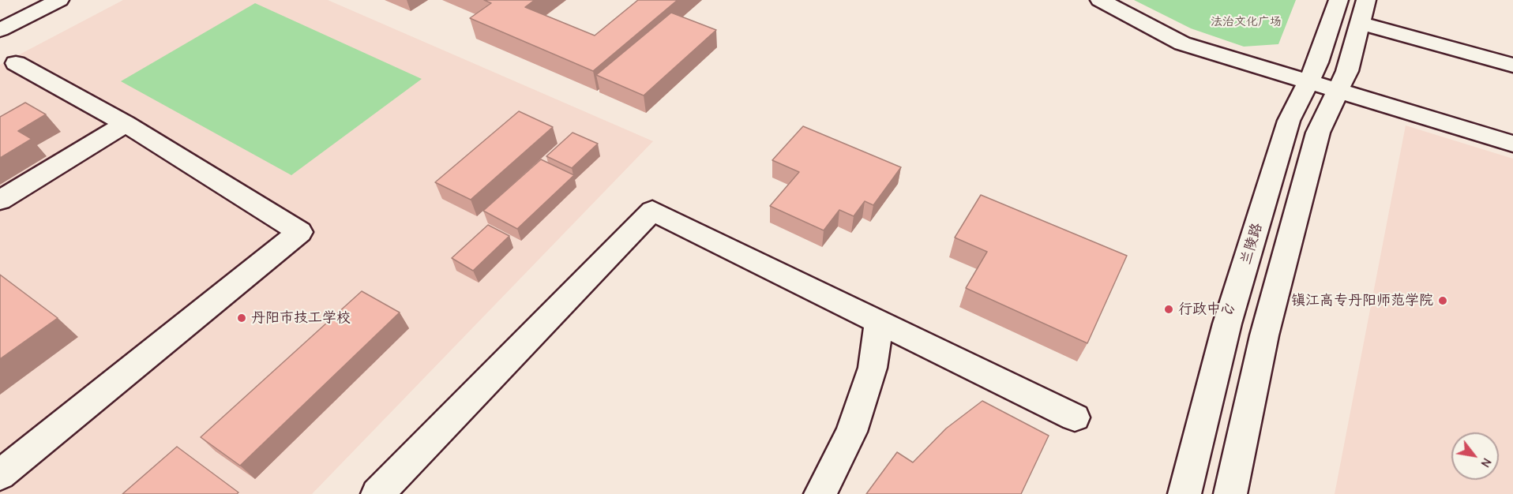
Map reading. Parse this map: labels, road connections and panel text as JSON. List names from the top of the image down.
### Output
{
  "streets": {
    "street": ["兰陵路"]
  },
  "parks": ["法治文化广场"],
  "places": ["镇江高专丹阳师范学院", "行政中心", "丹阳市技工学校"],
  "north": "bottom right"
}
